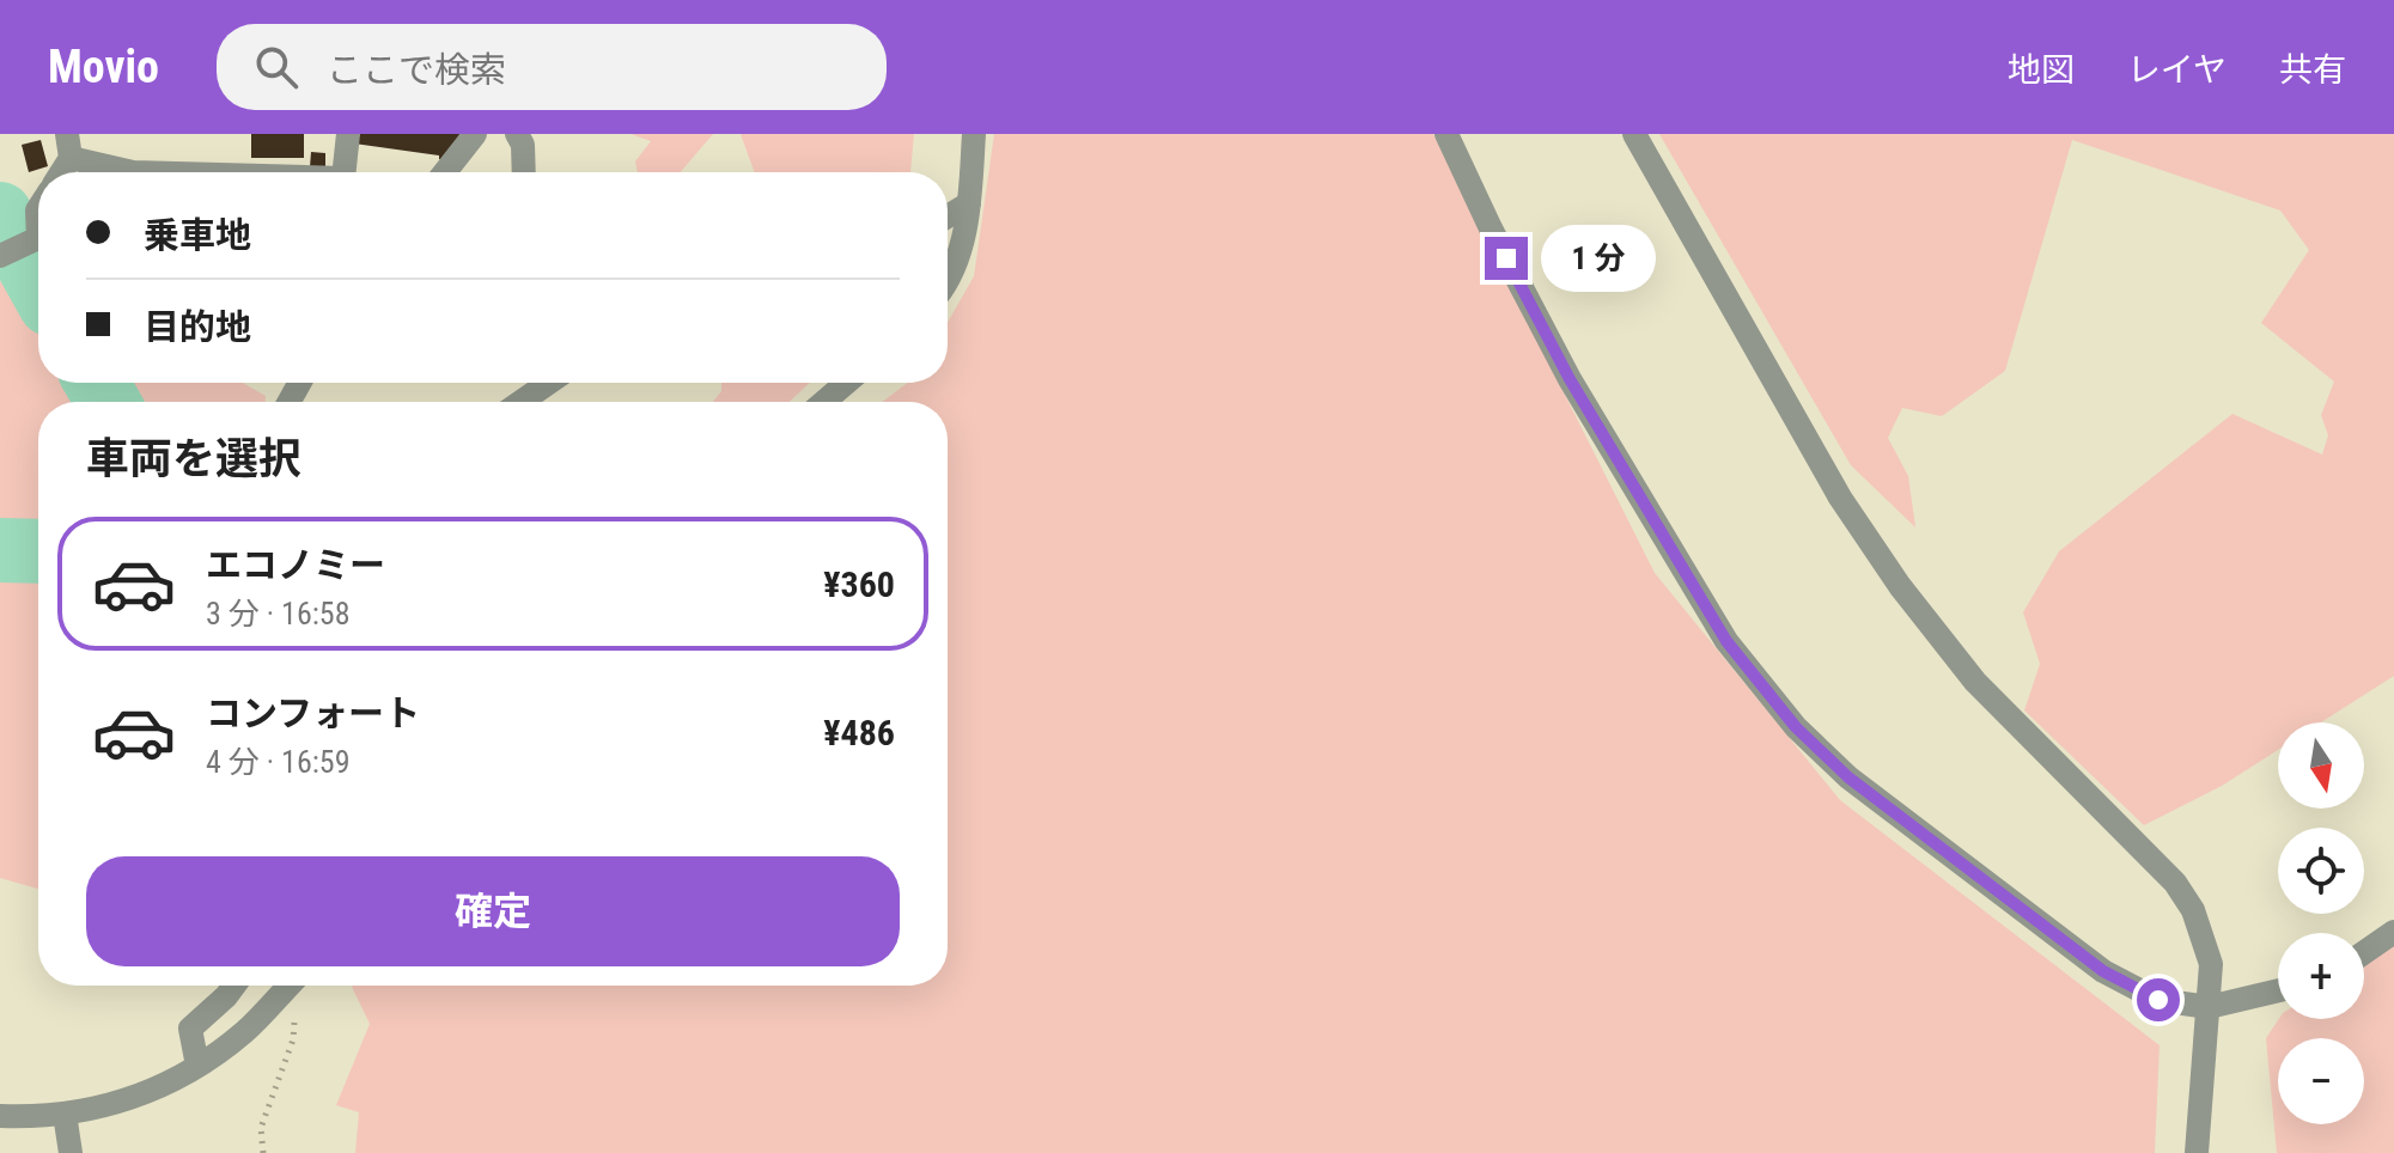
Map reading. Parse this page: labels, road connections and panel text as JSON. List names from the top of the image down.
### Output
{
  "north": "bottom",
  "page": {
    "header": "Movio",
    "search": "ここで検索",
    "nav": ["地図", "レイヤ", "共有"],
    "banner": ["乗車地", "目的地"],
    "bubble": "1 分",
    "heading": "車両を選択",
    "list": [
      {
        "name": "エコノミー",
        "note": "3 分 · 16:58",
        "value": "¥360"
      },
      {
        "name": "コンフォート",
        "note": "4 分 · 16:59",
        "value": "¥486"
      }
    ],
    "map_buttons": ["+", "−"],
    "buttons": "確定"
  }
}
